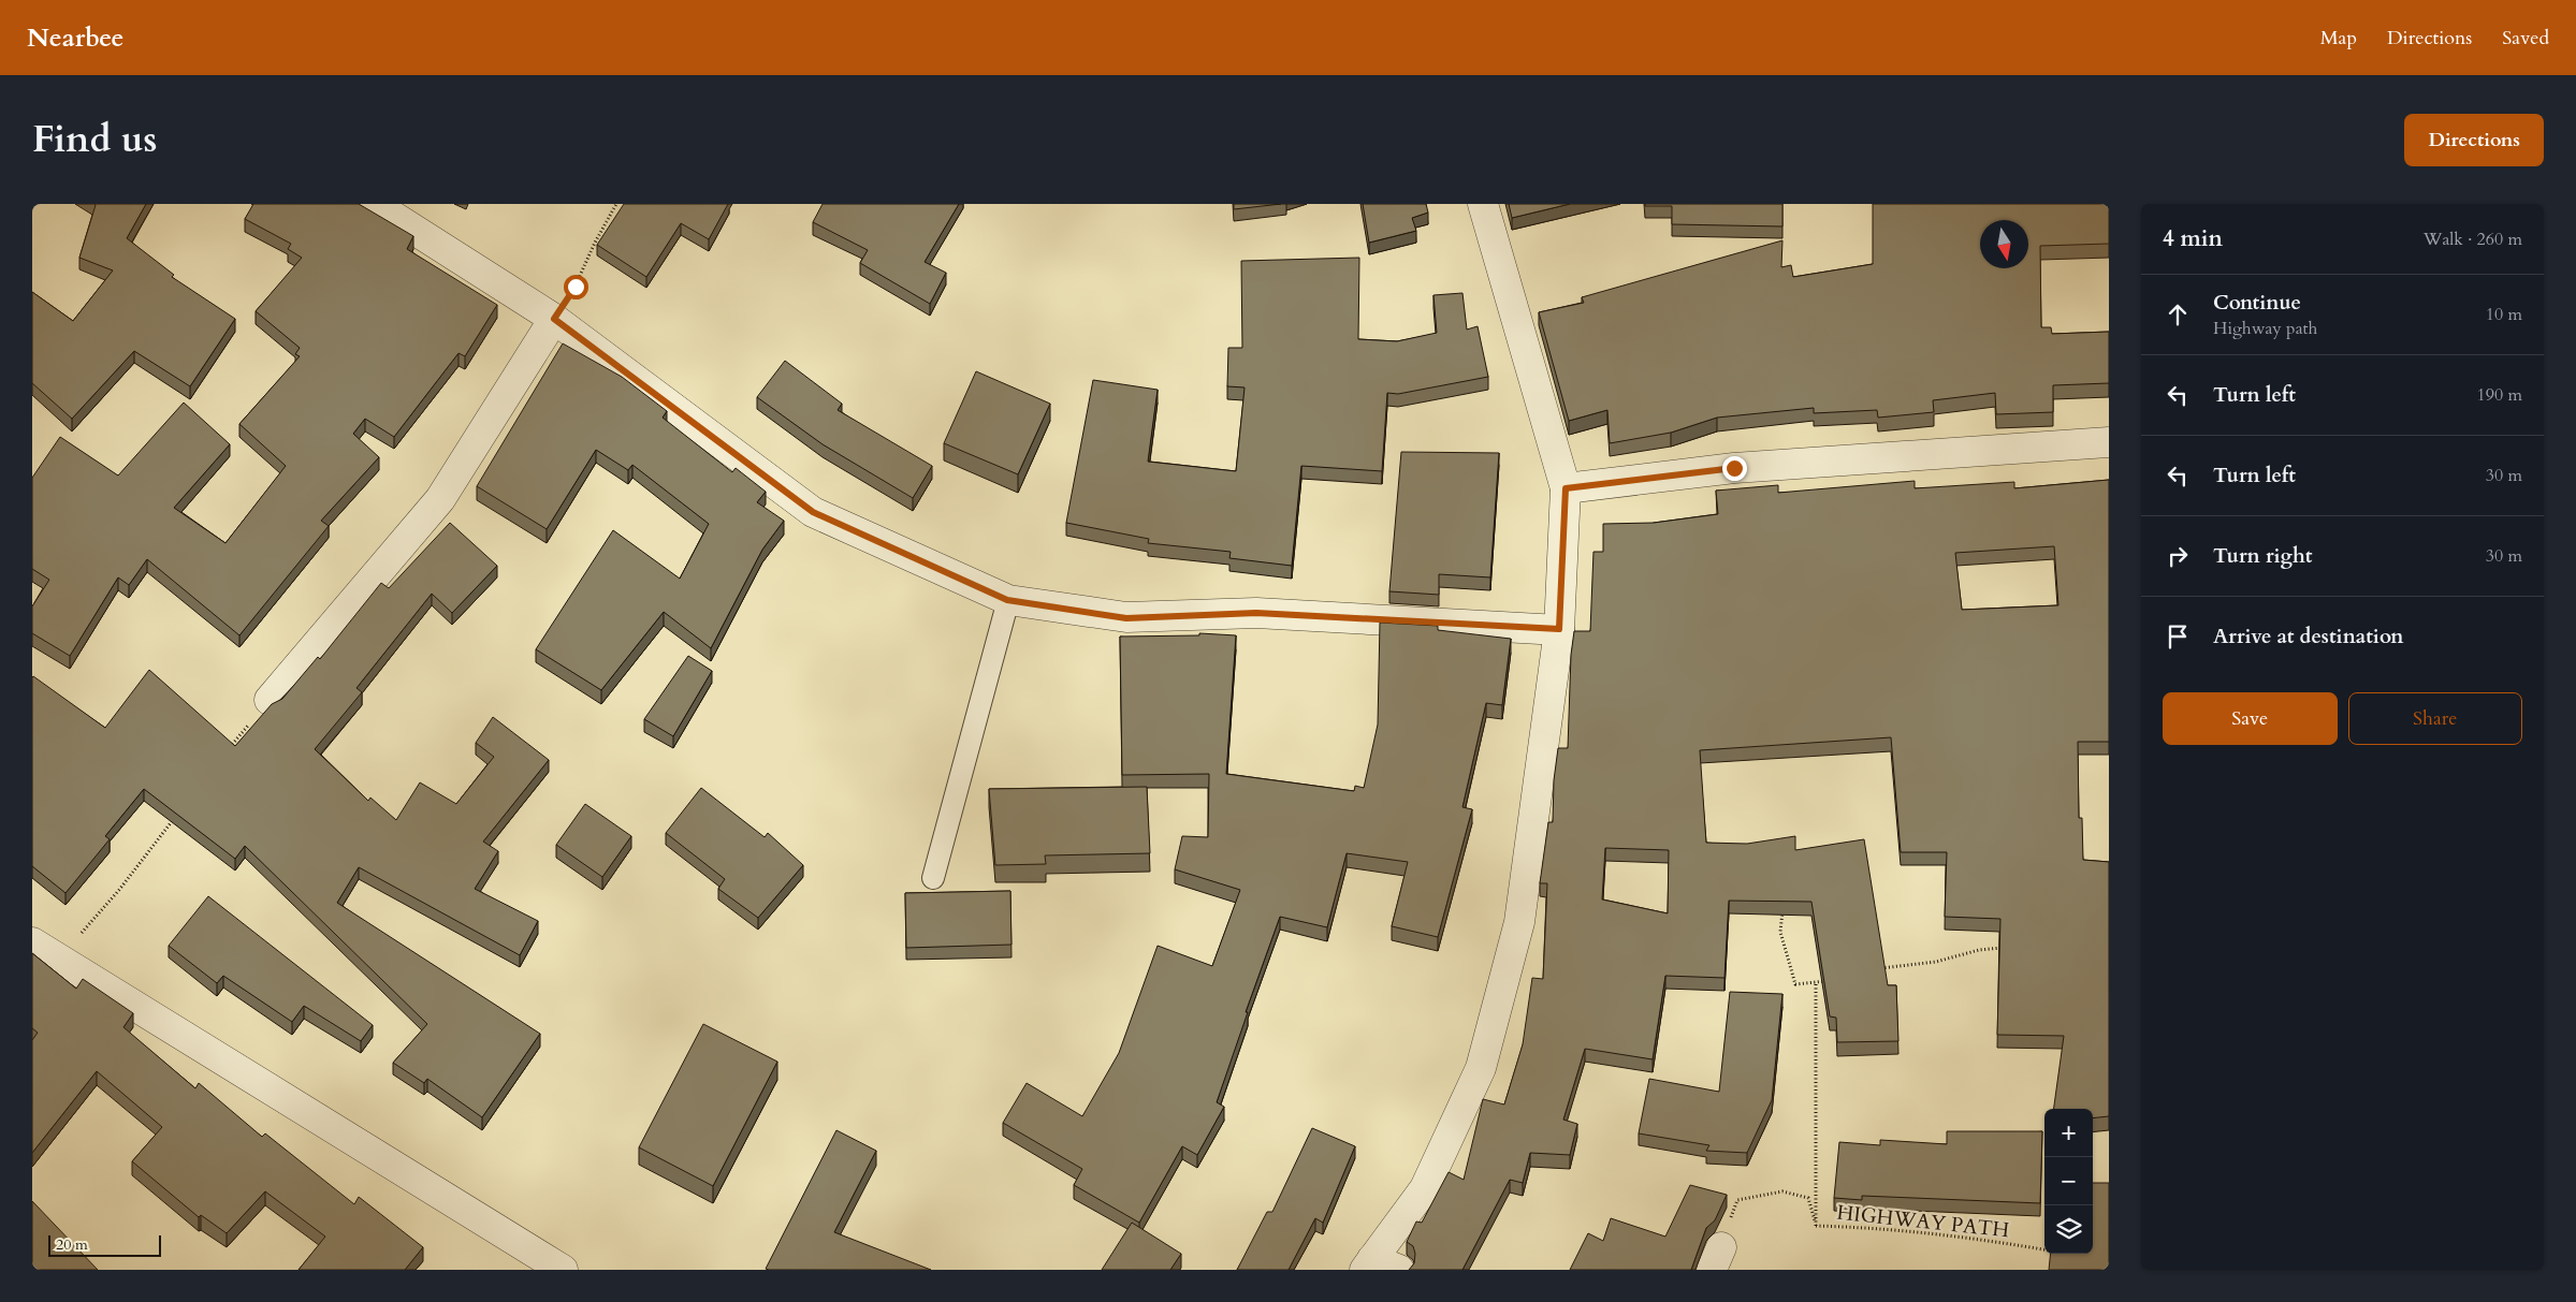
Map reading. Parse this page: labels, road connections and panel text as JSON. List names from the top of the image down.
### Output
{
  "streets": {
    "path": ["HIGHWAY PATH"]
  },
  "scale_bar": "20 m",
  "north": "bottom",
  "page": {
    "header": "Nearbee",
    "nav": ["Map", "Directions", "Saved"],
    "title": "Find us",
    "buttons": [
      "Directions",
      ["Save", "Share"]
    ],
    "heading": ["4 min", "Walk · 260 m"],
    "list": [
      ["Continue", "Highway path", "10 m"],
      ["Turn left", "190 m"],
      ["Turn left", "30 m"],
      ["Turn right", "30 m"],
      "Arrive at destination"
    ],
    "map_buttons": ["+", "−"],
    "scale": "20 m"
  }
}
